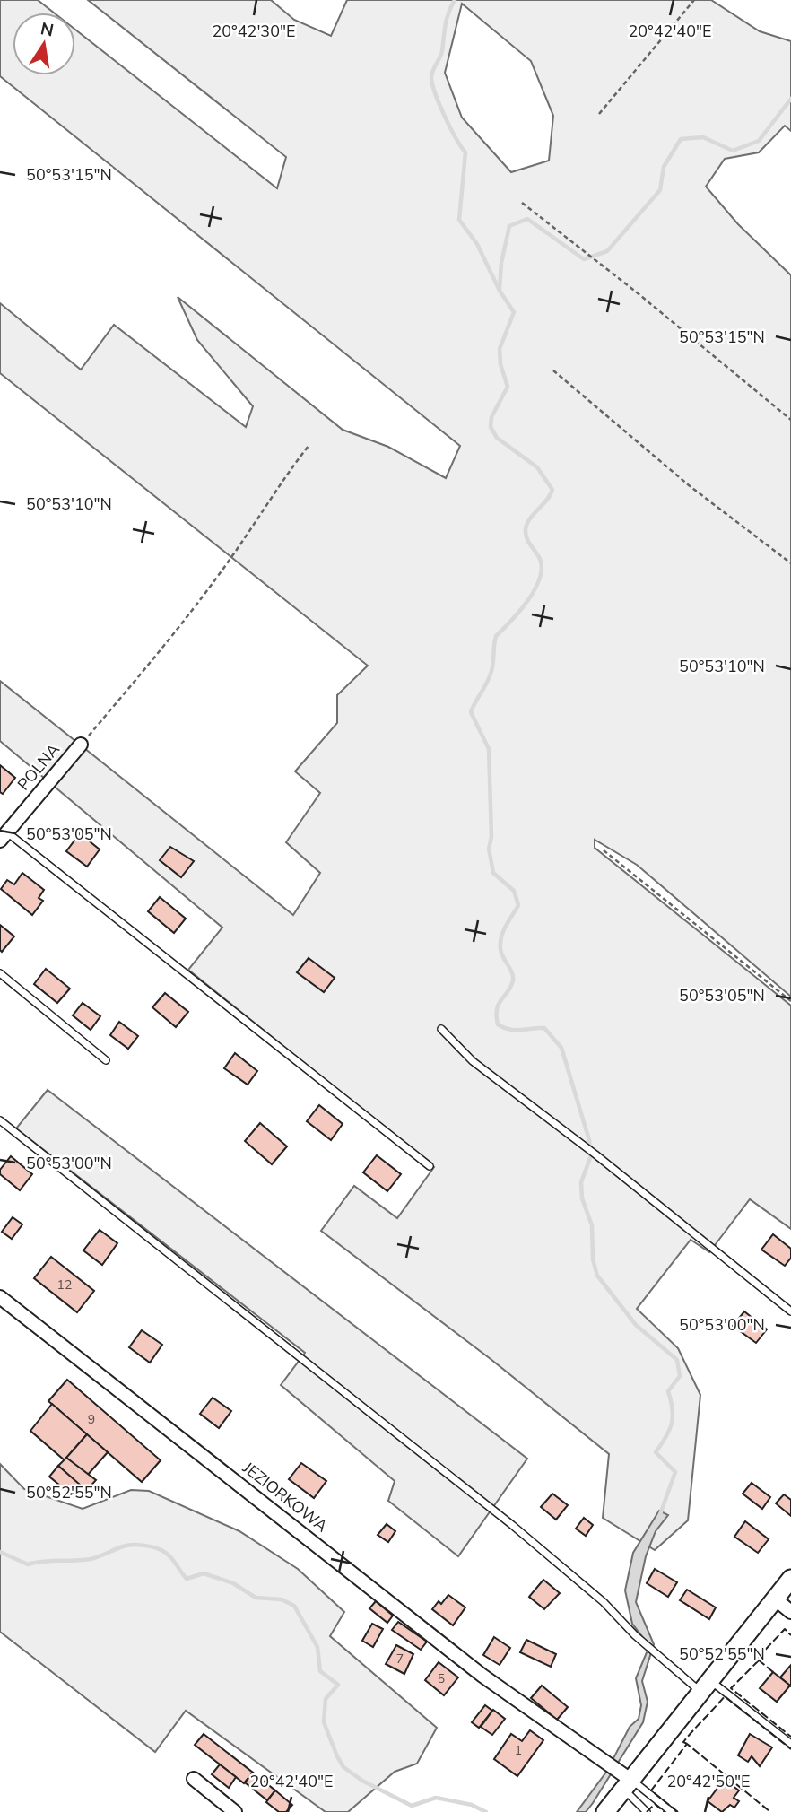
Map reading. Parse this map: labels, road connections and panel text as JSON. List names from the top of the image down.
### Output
{
  "streets": {
    "street": ["POLNA", "JEZIORKOWA"]
  },
  "house_numbers": [
    "12",
    "9",
    "7",
    "5",
    "1"
  ],
  "north": "top",
  "coordinates": [
    "20°42'30\"E",
    "20°42'40\"E",
    "50°53'15\"N",
    "50°53'10\"N",
    "50°53'05\"N",
    "50°53'00\"N",
    "50°52'55\"N",
    "20°42'50\"E"
  ]
}
